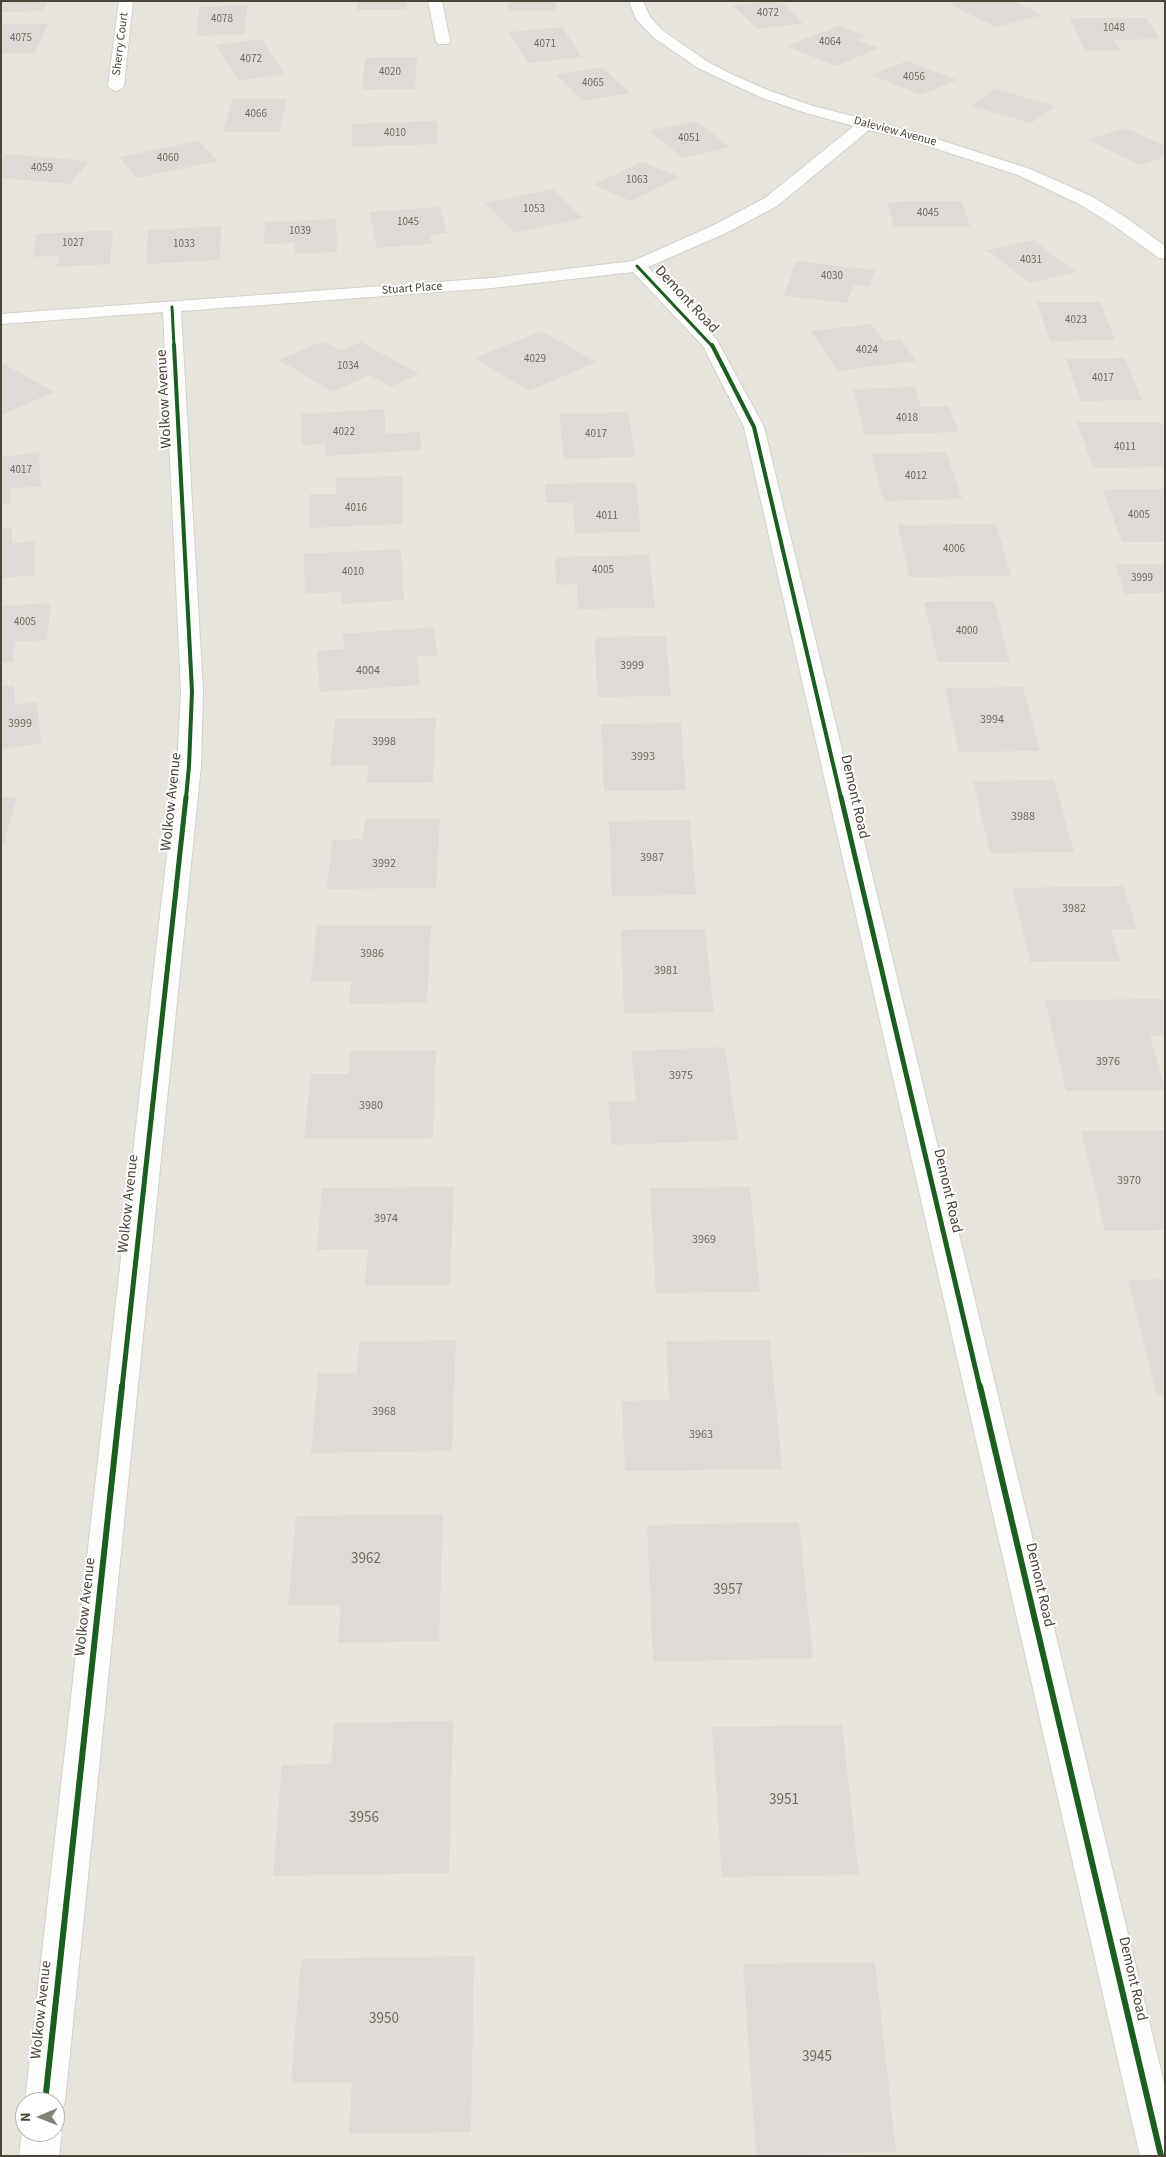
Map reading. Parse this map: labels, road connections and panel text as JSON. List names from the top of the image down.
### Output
{
  "streets": {
    "street": [
      "Sherry Court",
      "Daleview Avenue",
      "Stuart Place",
      "Demont Road",
      "Wolkow Avenue"
    ]
  },
  "crossings": [
    ["Daleview Avenue", "Stuart Place"],
    ["Stuart Place", "Demont Road"],
    ["Stuart Place", "Wolkow Avenue"]
  ],
  "house_numbers": [
    "4072",
    "4078",
    "1048",
    "4075",
    "4064",
    "4071",
    "4072",
    "4020",
    "4056",
    "4065",
    "4066",
    "4010",
    "4051",
    "4060",
    "4059",
    "1063",
    "1053",
    "4045",
    "1045",
    "1039",
    "1027",
    "1033",
    "4031",
    "4030",
    "4023",
    "4024",
    "4029",
    "1034",
    "4017",
    "4018",
    "4022",
    "4017",
    "4011",
    "4017",
    "4012",
    "4016",
    "4005",
    "4011",
    "4006",
    "4005",
    "4010",
    "3999",
    "4005",
    "4000",
    "3999",
    "4004",
    "3994",
    "3999",
    "3998",
    "3993",
    "3988",
    "3987",
    "3992",
    "3982",
    "3986",
    "3981",
    "3976",
    "3975",
    "3980",
    "3970",
    "3974",
    "3969",
    "3968",
    "3963",
    "3962",
    "3957",
    "3951",
    "3956",
    "3950",
    "3945"
  ],
  "north": "left"
}
